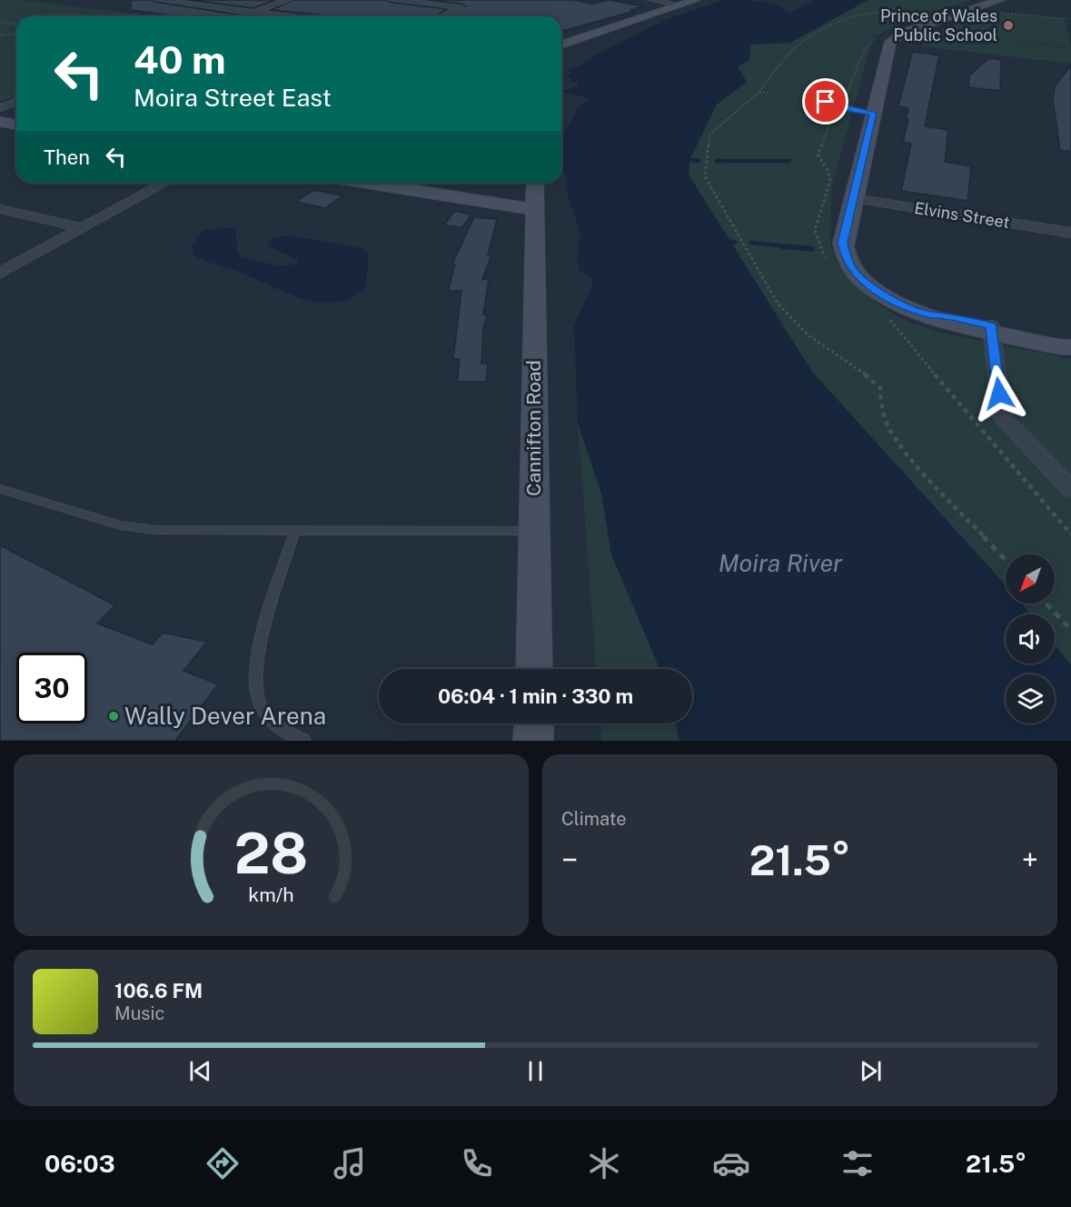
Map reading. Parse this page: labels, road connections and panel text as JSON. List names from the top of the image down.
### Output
{
  "streets": {
    "street": ["Elvins Street", "Cannifton Road"]
  },
  "water": ["Moira River"],
  "places": ["Prince of Wales Public School", "Wally Dever Arena"],
  "north": "bottom left",
  "page": {
    "turn": ["40 m", "Moira Street East"],
    "then": "Then",
    "limit": "30",
    "trip": "06:04 · 1 min · 330 m",
    "tile": "Climate",
    "heat": ["−", "21.5°", "+"],
    "song": ["106.6 FM", "Music"],
    "tabs": ["06:03", "21.5°"],
    "gauge": ["28", "km/h"]
  }
}
